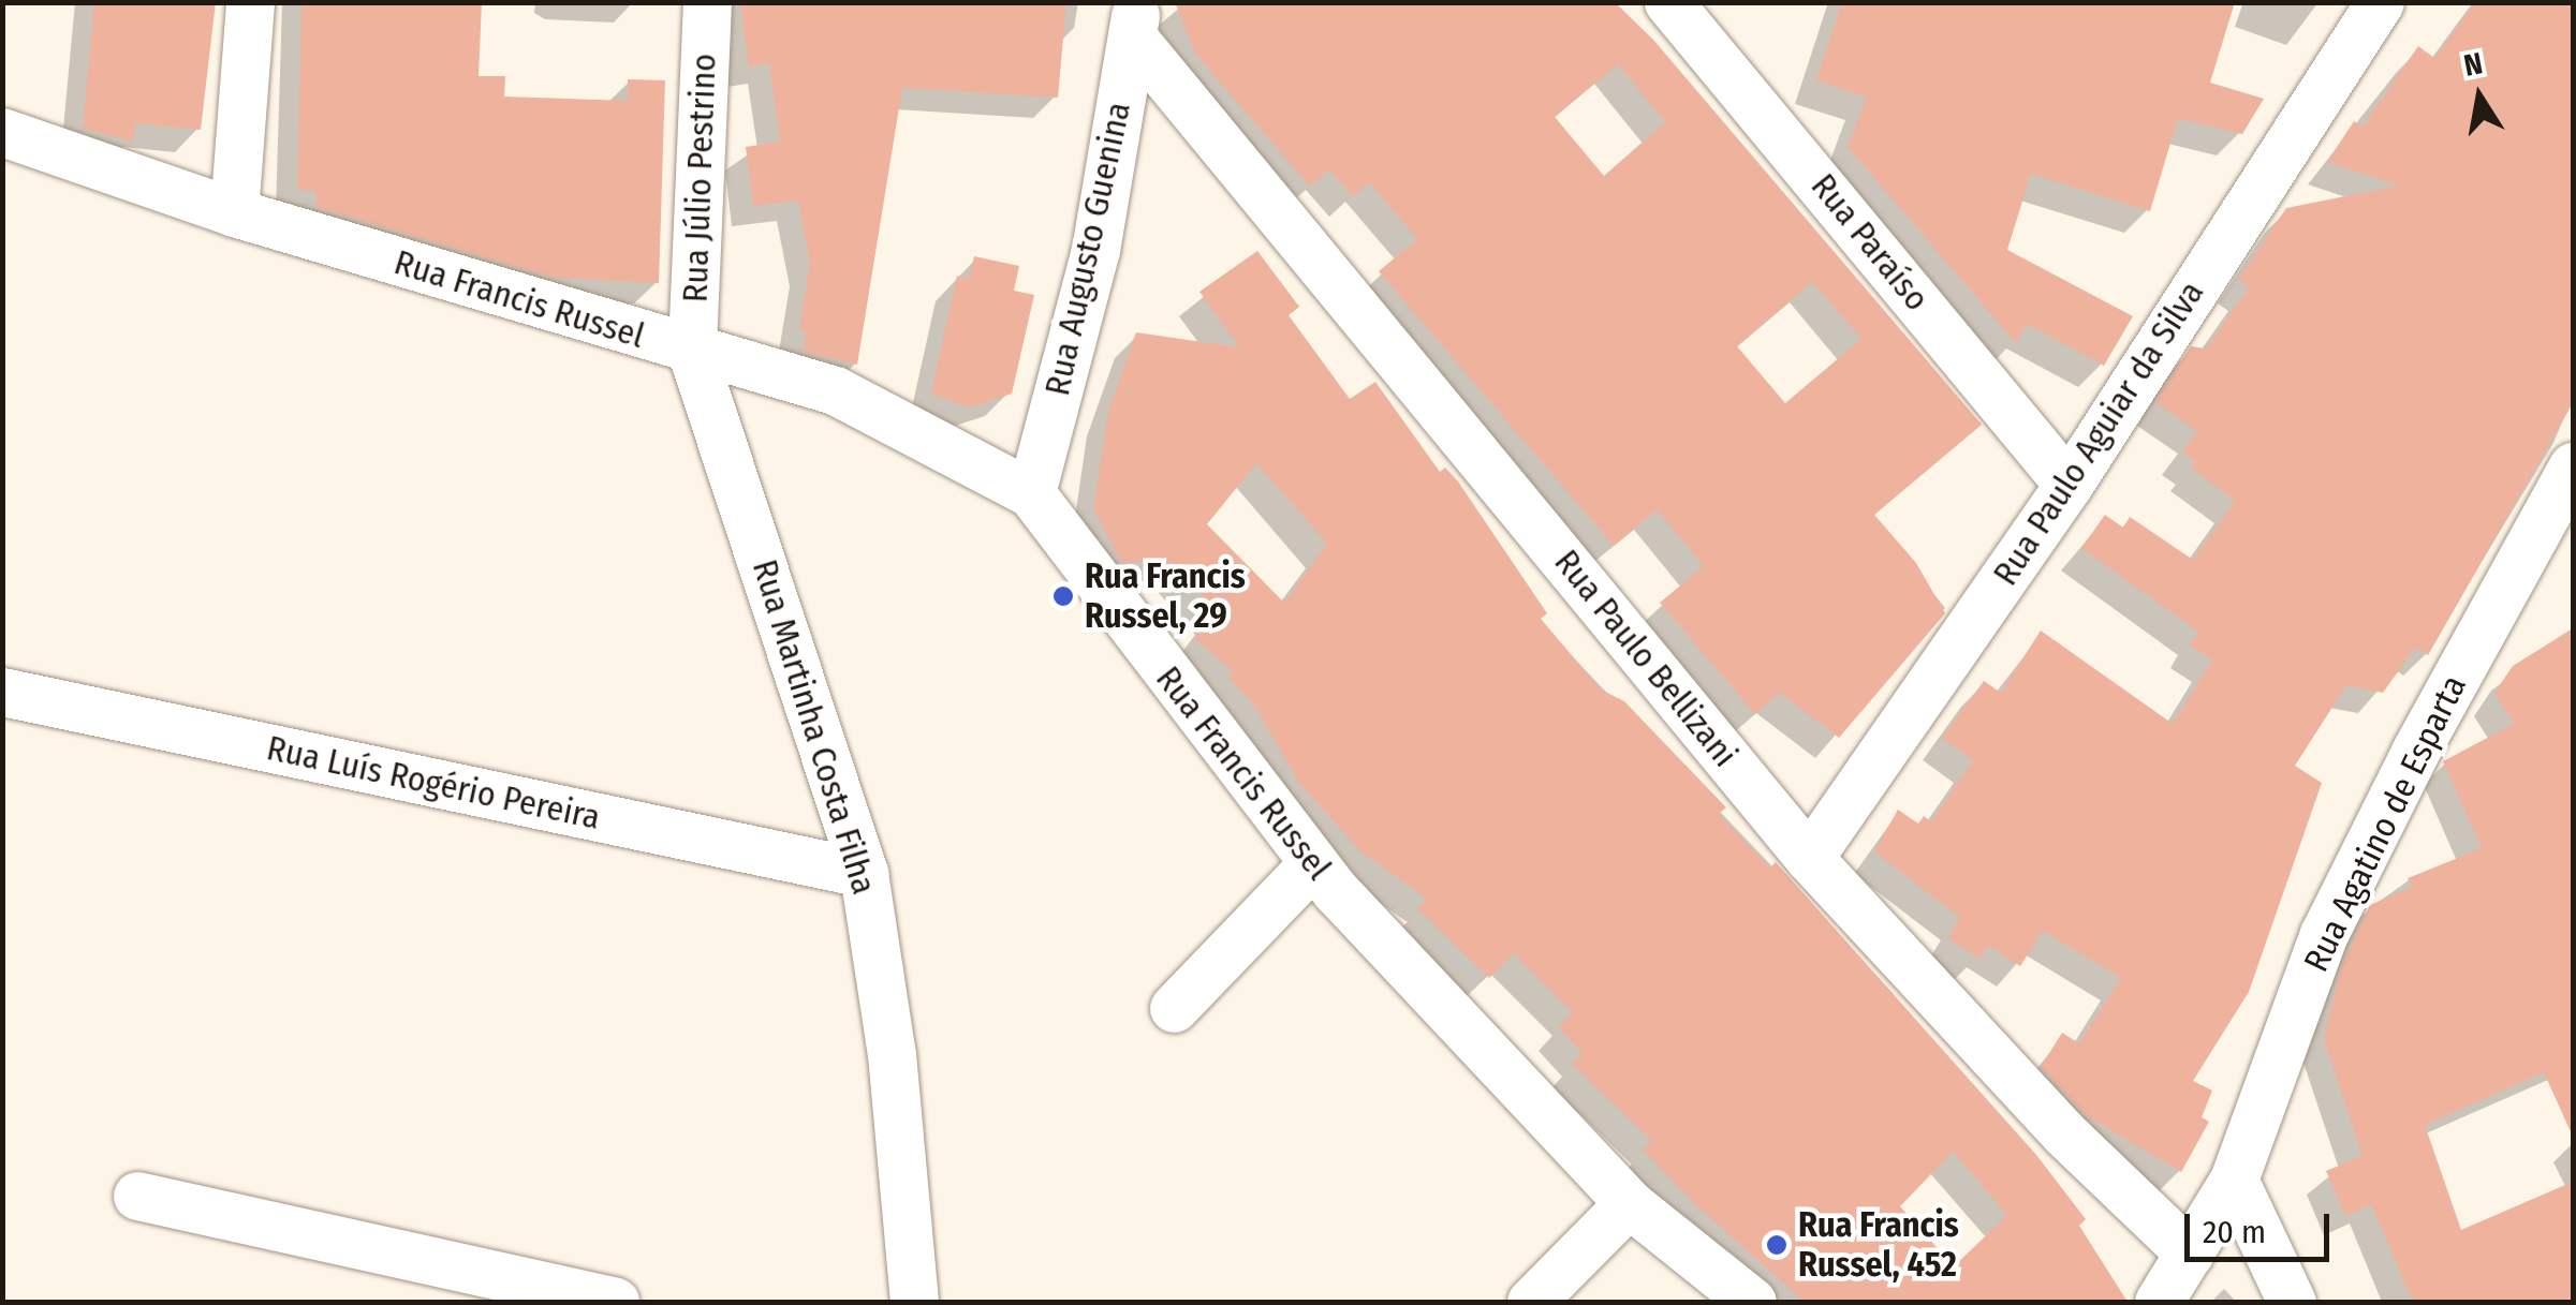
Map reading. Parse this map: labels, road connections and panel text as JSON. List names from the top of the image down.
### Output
{
  "streets": {
    "street": [
      "Rua Júlio Pestrino",
      "Rua Paraíso",
      "Rua Augusto Guenina",
      "Rua Francis Russel",
      "Rua Paulo Aguiar da Silva",
      "Rua Paulo Bellizani",
      "Rua Martinha Costa Filha",
      "Rua Luís Rogério Pereira",
      "Rua Agatino de Esparta"
    ]
  },
  "crossings": [
    ["Rua Júlio Pestrino", "Rua Francis Russel"],
    ["Rua Júlio Pestrino", "Rua Martinha Costa Filha"],
    ["Rua Paraíso", "Rua Paulo Aguiar da Silva"],
    ["Rua Augusto Guenina", "Rua Francis Russel"],
    ["Rua Augusto Guenina", "Rua Paulo Bellizani"],
    ["Rua Francis Russel", "Rua Martinha Costa Filha"],
    ["Rua Paulo Aguiar da Silva", "Rua Paulo Bellizani"],
    ["Rua Paulo Bellizani", "Rua Agatino de Esparta"],
    ["Rua Martinha Costa Filha", "Rua Luís Rogério Pereira"]
  ],
  "places": ["Rua Francis Russel, 29", "Rua Francis Russel, 452"],
  "scale_bar": "20 m",
  "north": "top"
}
